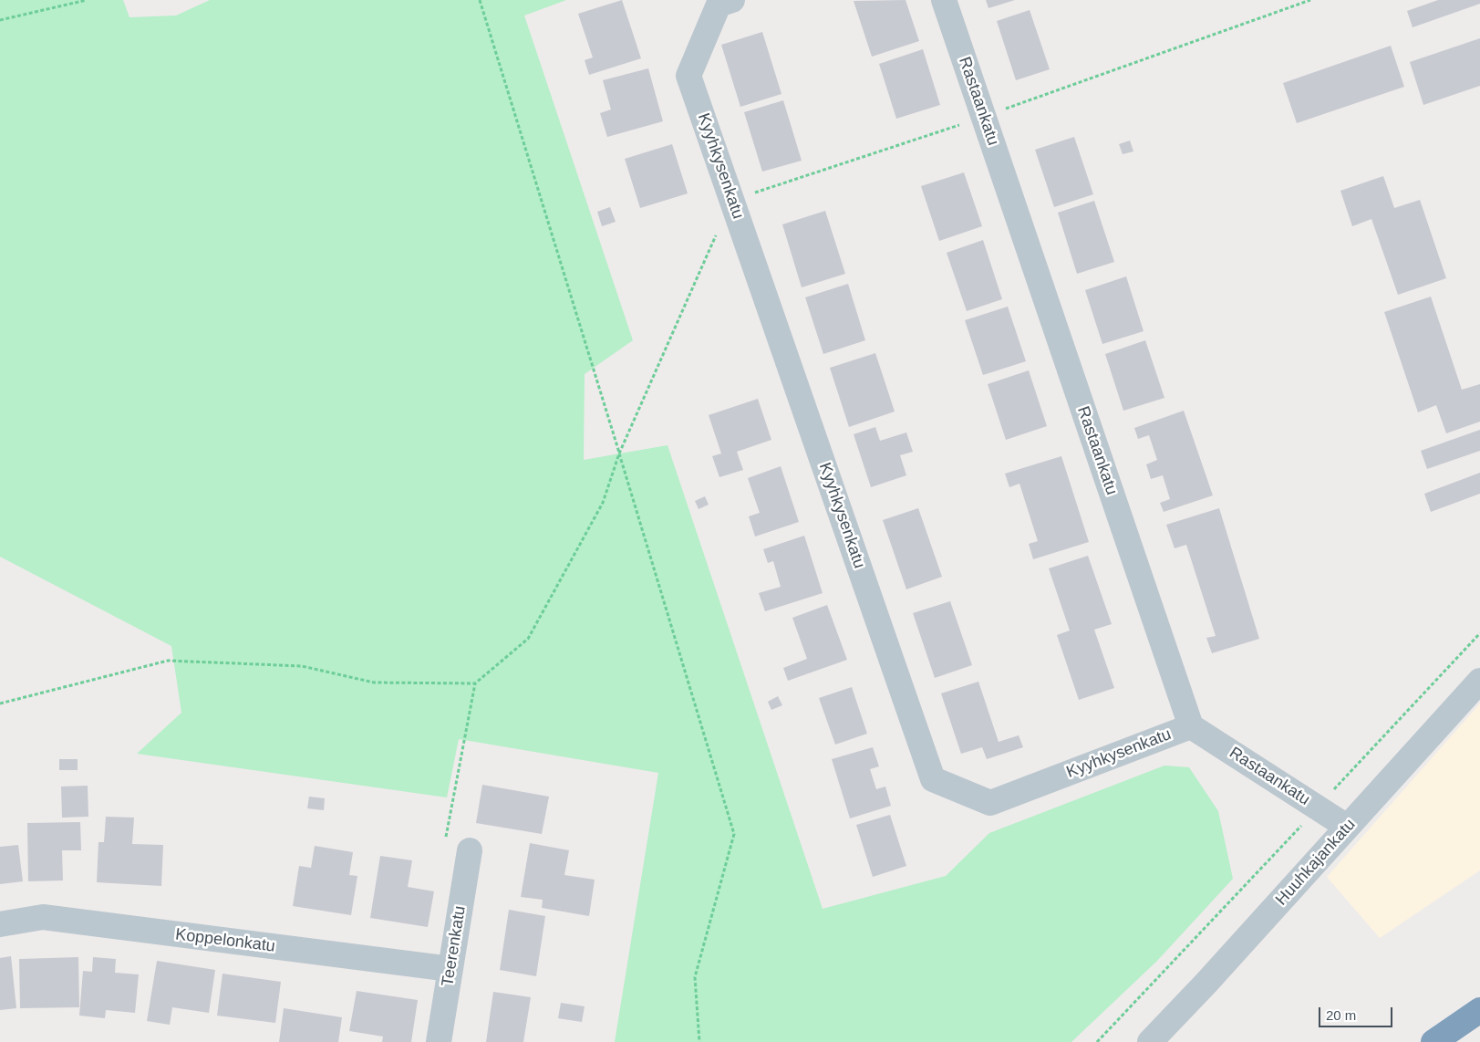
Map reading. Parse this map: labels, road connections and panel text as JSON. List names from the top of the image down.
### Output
{
  "streets": {
    "street": [
      "Rastaankatu",
      "Kyyhkysenkatu",
      "Huuhkajankatu",
      "Koppelonkatu",
      "Teerenkatu"
    ]
  },
  "crossings": [
    ["Rastaankatu", "Kyyhkysenkatu"],
    ["Rastaankatu", "Huuhkajankatu"],
    ["Koppelonkatu", "Teerenkatu"]
  ],
  "scale_bar": "20 m"
}
